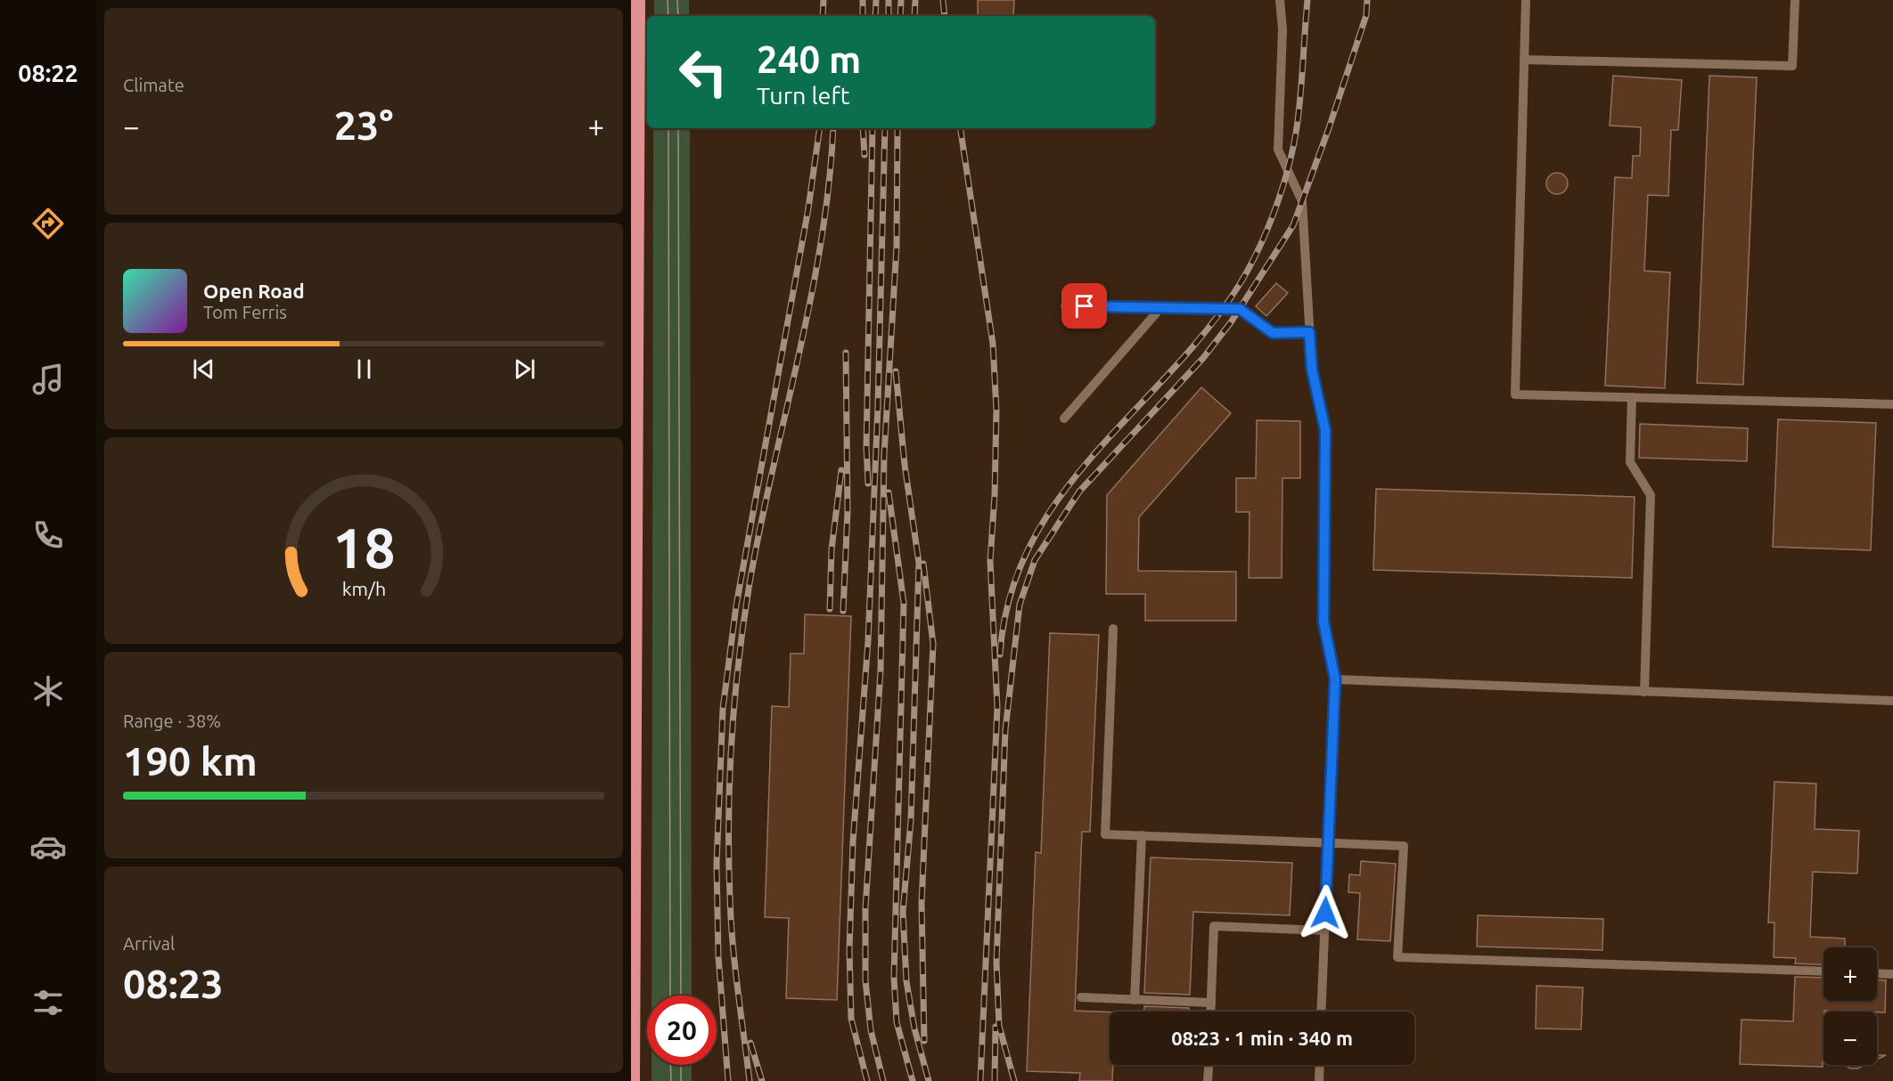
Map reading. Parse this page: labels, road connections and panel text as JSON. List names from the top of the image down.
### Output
{
  "page": {
    "tabs": "08:22",
    "tile": [
      "Climate",
      ["Range · 38%", "190 km"],
      ["Arrival", "08:23"]
    ],
    "turn": ["240 m", "Turn left"],
    "heat": ["−", "23°", "+"],
    "song": ["Open Road", "Tom Ferris"],
    "map_buttons": ["+", "−"],
    "limit": "20",
    "trip": "08:23 · 1 min · 340 m",
    "gauge": ["18", "km/h"]
  }
}
